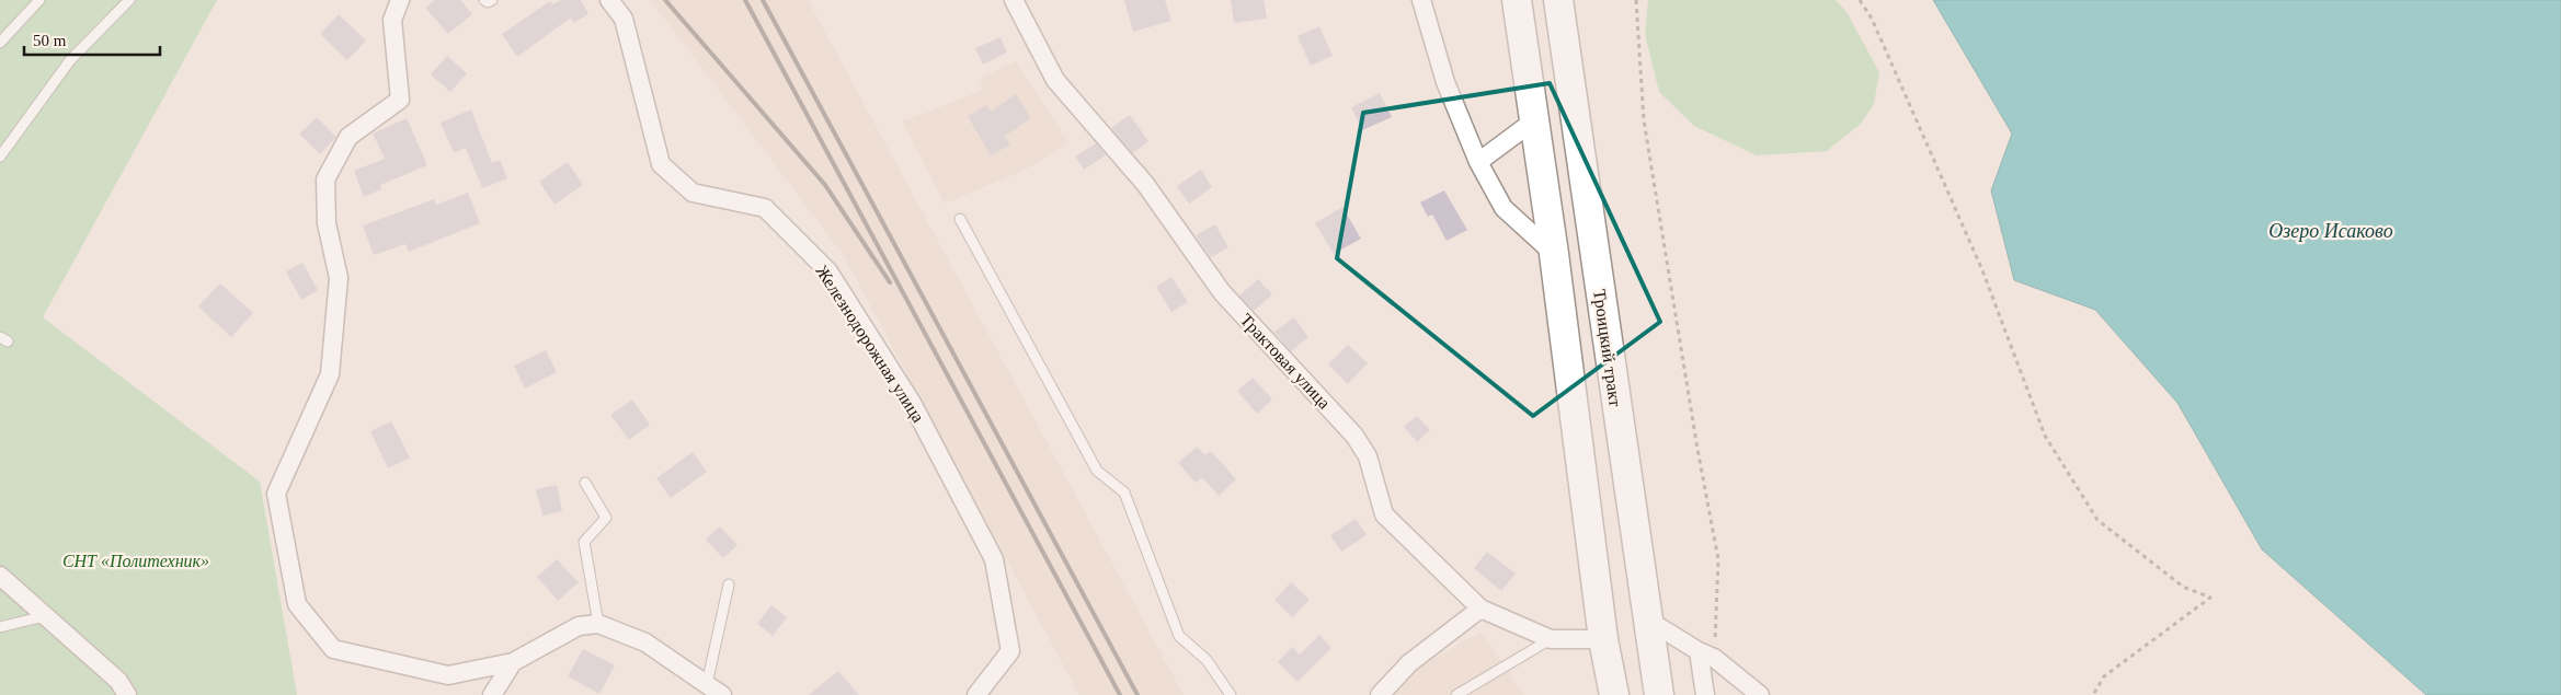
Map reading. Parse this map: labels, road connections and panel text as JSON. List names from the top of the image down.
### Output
{
  "streets": {
    "main road": ["Троицкий тракт"],
    "street": ["Железнодорожная улица", "Трактовая улица"]
  },
  "water": ["Озеро Исаково"],
  "parks": ["СНТ «Политехник»"],
  "scale_bar": "50 m"
}
